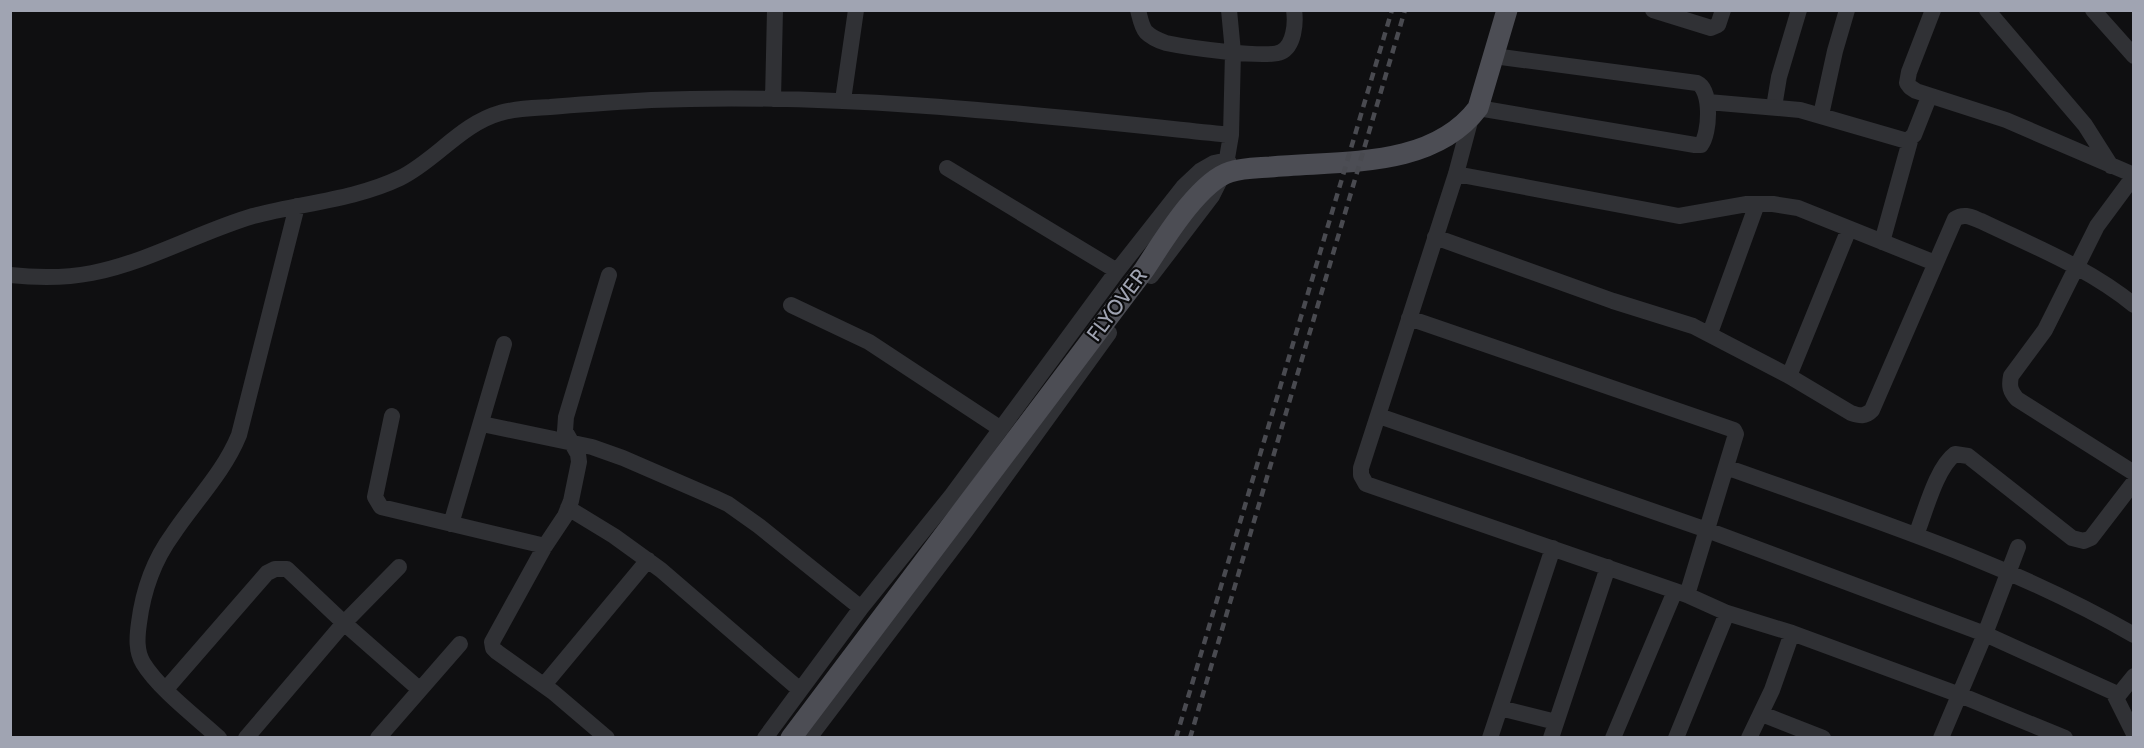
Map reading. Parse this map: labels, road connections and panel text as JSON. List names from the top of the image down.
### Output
{
  "streets": {
    "main road": ["FLYOVER"]
  }
}
